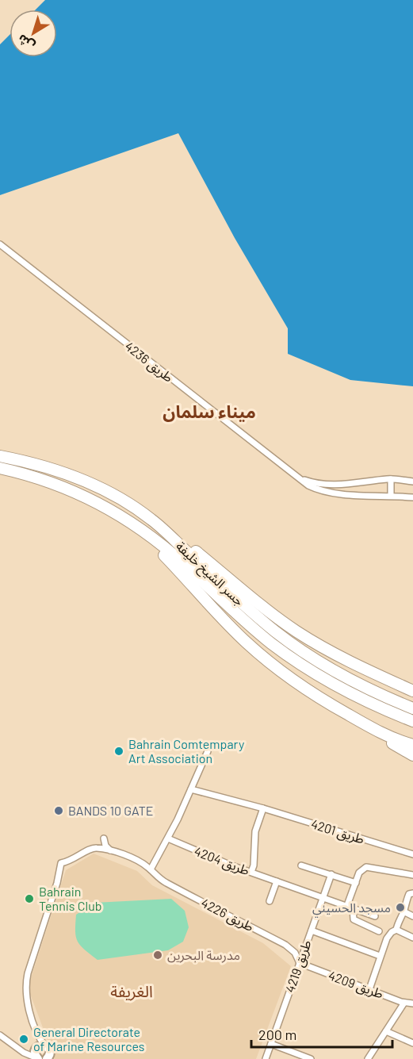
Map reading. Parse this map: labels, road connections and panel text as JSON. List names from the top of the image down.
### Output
{
  "streets": {
    "highway": ["جسر الشيخ خليفة"],
    "street": [
      "طريق 4236",
      "طريق 4201",
      "طريق 4204",
      "طريق 4226",
      "طريق 4219",
      "طريق 4209"
    ]
  },
  "crossings": [
    ["طريق 4204", "طريق 4219"],
    ["طريق 4226", "طريق 4219"],
    ["طريق 4226", "طريق 4209"],
    ["طريق 4219", "طريق 4209"]
  ],
  "districts": ["ميناء سلمان", "الغريفة"],
  "places": [
    "Bahrain Comtempary Art Association",
    "BANDS 10 GATE",
    "Bahrain Tennis Club",
    "مسجد الحسيني",
    "مدرسة البحرين",
    "General Directorate of Marine Resources"
  ],
  "scale_bar": "200 m",
  "north": "bottom left"
}
